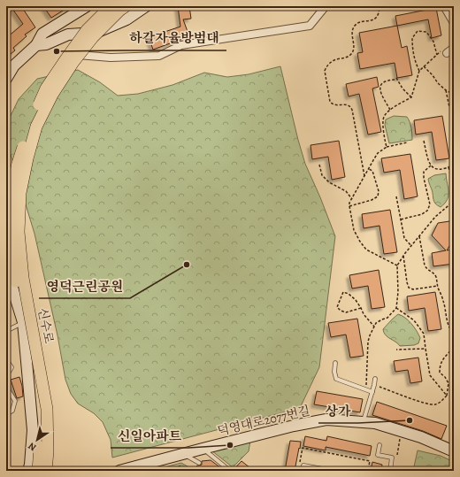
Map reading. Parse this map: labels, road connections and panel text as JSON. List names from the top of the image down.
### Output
{
  "streets": {
    "main road": ["신수로"],
    "street": ["덕영대로2077번길"]
  },
  "places": [
    "하갈자율방범대",
    "영덕근린공원",
    "상가",
    "신일아파트"
  ],
  "north": "bottom left"
}
